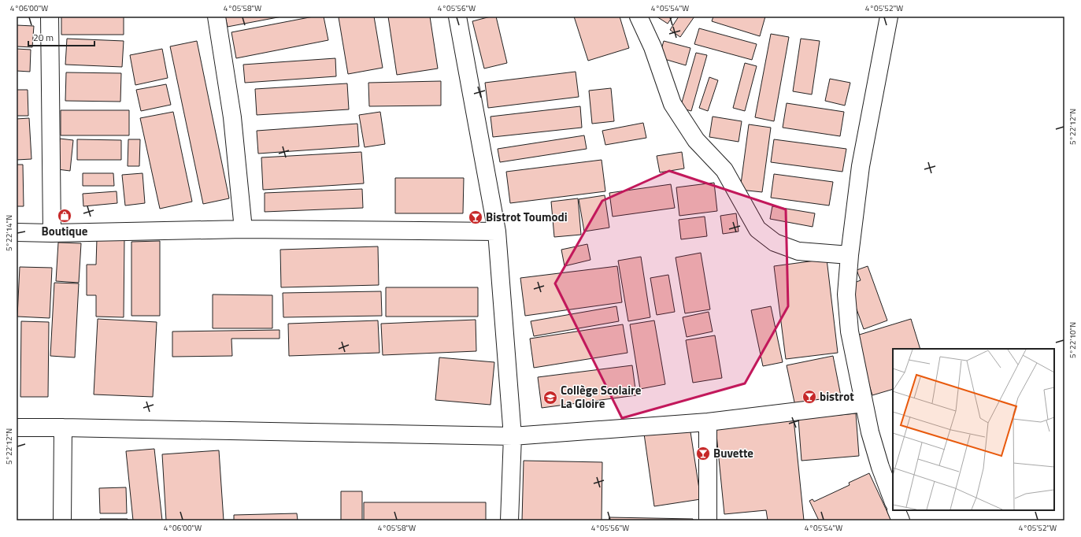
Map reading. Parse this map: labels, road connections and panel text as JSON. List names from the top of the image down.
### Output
{
  "places": {
    "shop": ["Boutique"],
    "bar": ["Bistrot Toumodi", "bistrot", "Buvette"],
    "school or university": ["Collège Scolaire La Gloire"]
  },
  "scale_bar": "20 m",
  "coordinates": [
    "4°06'00\"W",
    "4°05'58\"W",
    "4°05'56\"W",
    "4°05'54\"W",
    "4°05'52\"W",
    "5°22'12\"N",
    "5°22'14\"N",
    "5°22'10\"N"
  ]
}
